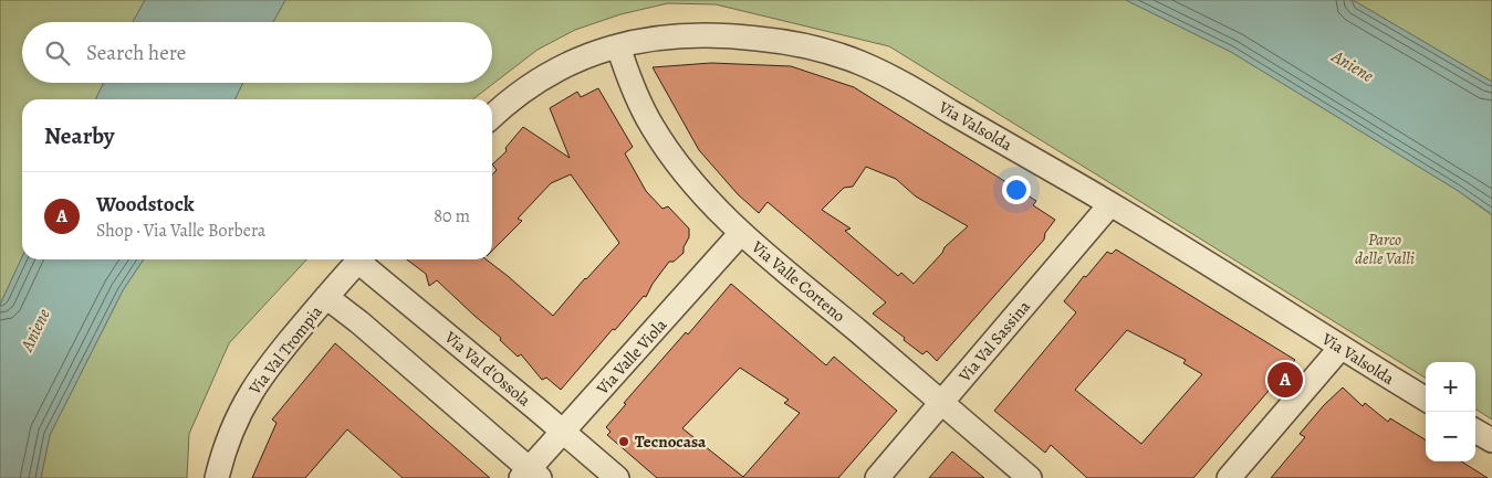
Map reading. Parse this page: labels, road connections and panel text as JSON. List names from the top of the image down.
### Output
{
  "streets": {
    "street": [
      "Via Valsolda",
      "Via Valle Corteno",
      "Via Val Sassina",
      "Via Val Trompia",
      "Via Valle Viola",
      "Via Val d'Ossola"
    ]
  },
  "crossings": [
    ["Via Valsolda", "Via Valle Corteno"],
    ["Via Valsolda", "Via Val Sassina"],
    ["Via Valle Corteno", "Via Val Sassina"],
    ["Via Valle Corteno", "Via Valle Viola"],
    ["Via Valle Viola", "Via Val d'Ossola"]
  ],
  "water": ["Aniene"],
  "parks": ["Parco delle Valli"],
  "places": ["Tecnocasa"],
  "page": {
    "search": "Search here",
    "heading": "Nearby",
    "list": [
      {
        "mark": "A",
        "name": "Woodstock",
        "note": "Shop · Via Valle Borbera",
        "value": "80 m"
      }
    ],
    "pins": "A",
    "map_buttons": ["+", "−"]
  }
}
